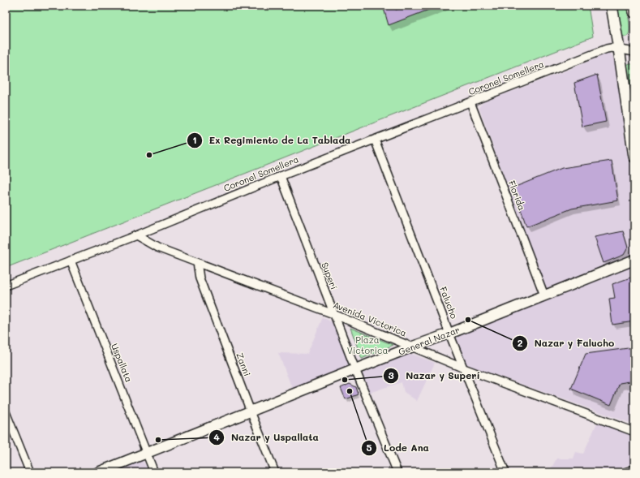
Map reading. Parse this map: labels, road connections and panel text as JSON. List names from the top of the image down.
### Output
{
  "streets": {
    "street": [
      "Coronel Somellera",
      "Florida",
      "Superí",
      "Falucho",
      "Avenida Victorica",
      "General Nazar",
      "Uspallata",
      "Zanni"
    ]
  },
  "crossings": [
    ["Coronel Somellera", "Florida"],
    ["Coronel Somellera", "Superí"],
    ["Coronel Somellera", "Falucho"],
    ["Coronel Somellera", "Avenida Victorica"],
    ["Coronel Somellera", "Uspallata"],
    ["Florida", "General Nazar"],
    ["Superí", "Avenida Victorica"],
    ["Superí", "General Nazar"],
    ["Falucho", "Avenida Victorica"],
    ["Falucho", "General Nazar"],
    ["Avenida Victorica", "General Nazar"],
    ["Avenida Victorica", "Zanni"],
    ["General Nazar", "Uspallata"],
    ["General Nazar", "Zanni"]
  ],
  "parks": ["Plaza Victorica"],
  "places": [
    "Ex Regimiento de La Tablada",
    "Nazar y Falucho",
    "Nazar y Superí",
    "Lode Ana",
    "Nazar y Uspallata"
  ]
}
